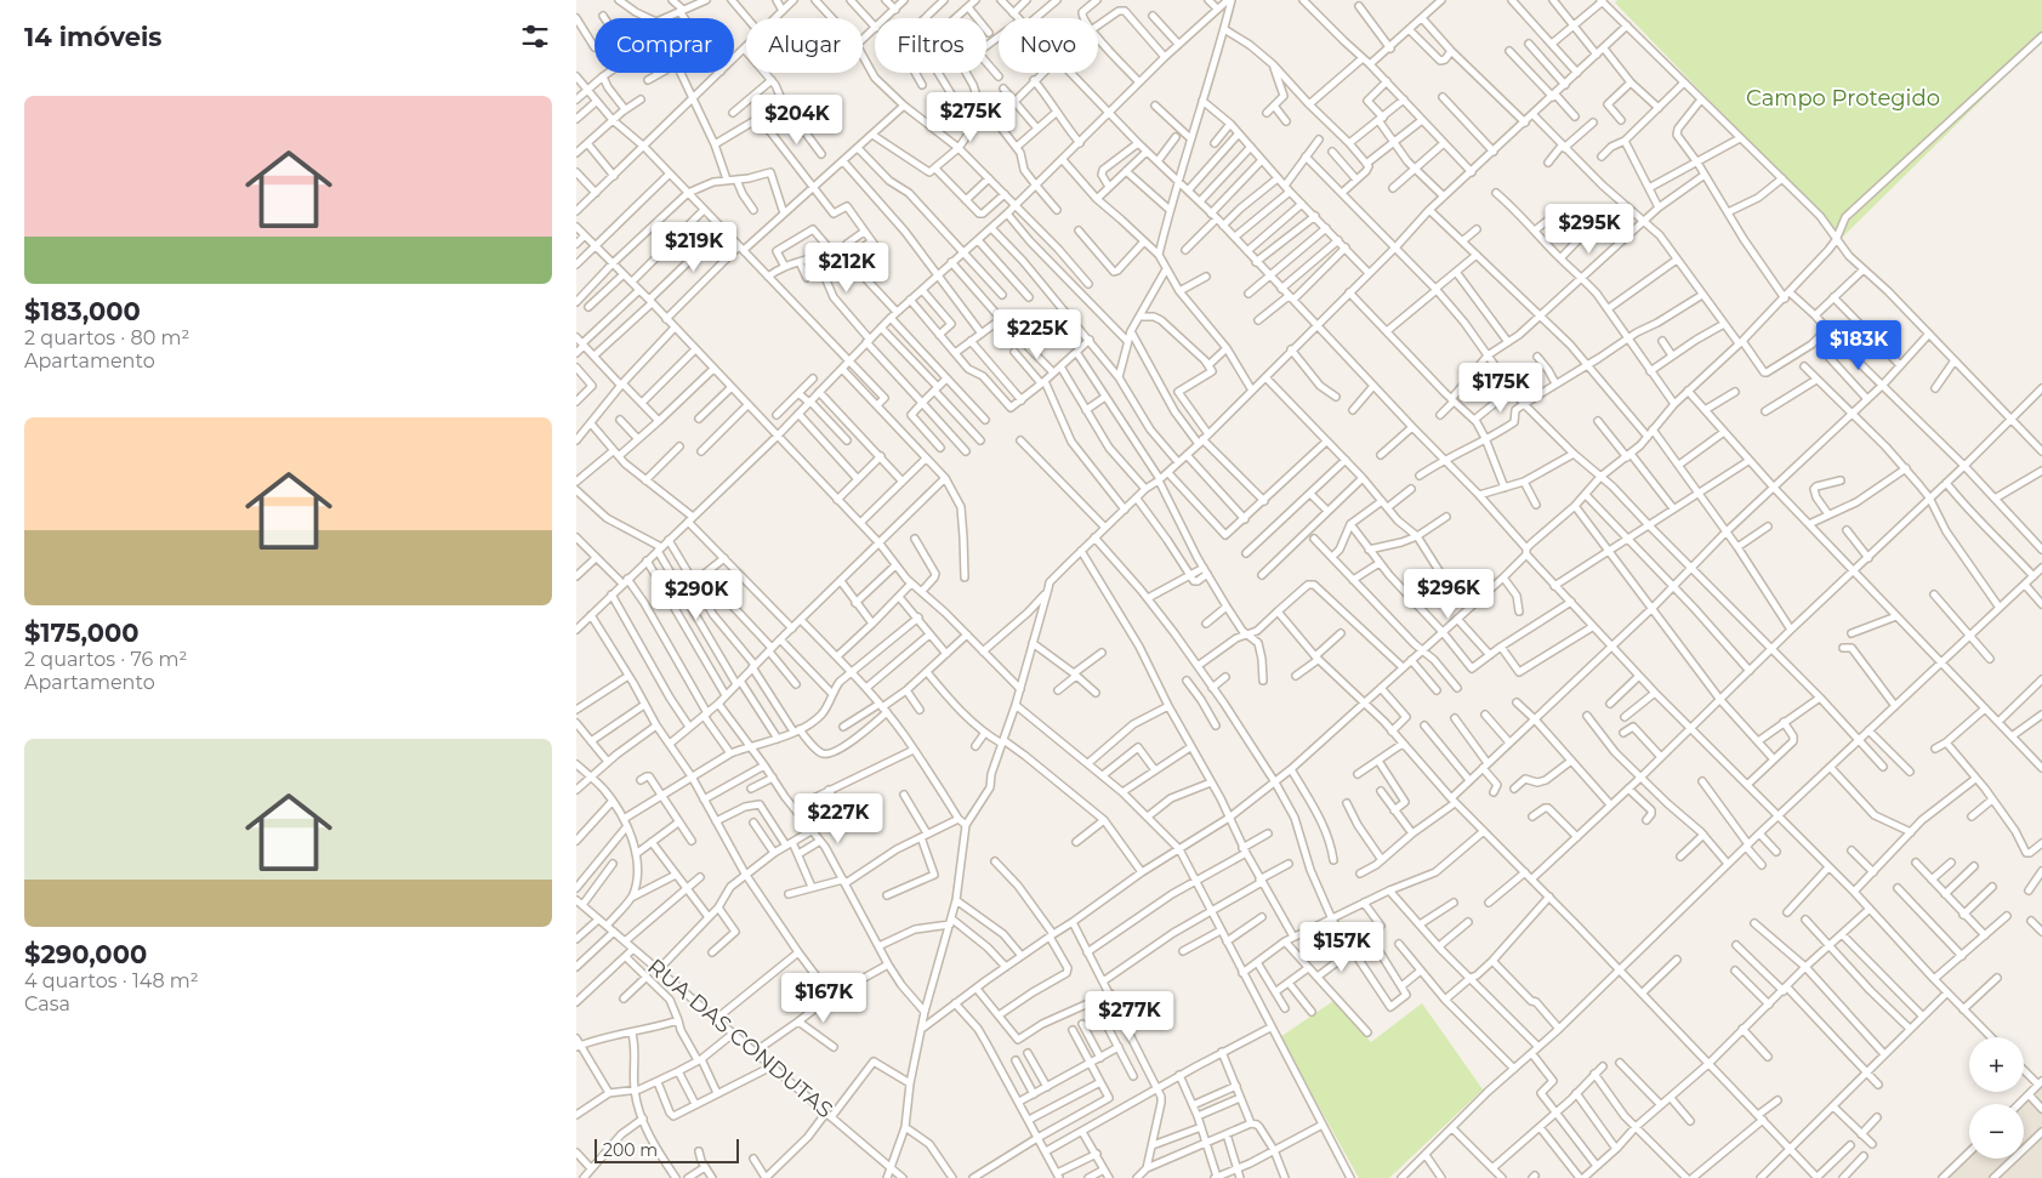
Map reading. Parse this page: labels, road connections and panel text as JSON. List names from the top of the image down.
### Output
{
  "streets": {
    "street": ["RUA DAS CONDUTAS"]
  },
  "parks": ["Campo Protegido"],
  "scale_bar": "200 m",
  "page": {
    "heading": "14 imóveis",
    "chip": [
      "Comprar",
      "Alugar",
      "Filtros",
      "Novo"
    ],
    "list": [
      {
        "name": "$183,000",
        "note": "2 quartos · 80 m² · Apartamento"
      },
      {
        "name": "$175,000",
        "note": "2 quartos · 76 m² · Apartamento"
      },
      {
        "name": "$290,000",
        "note": "4 quartos · 148 m² · Casa"
      }
    ],
    "price": [
      "$275K",
      "$204K",
      "$295K",
      "$219K",
      "$212K",
      "$225K",
      "$183K",
      "$175K",
      "$296K",
      "$290K",
      "$227K",
      "$157K",
      "$167K",
      "$277K"
    ],
    "map_buttons": ["+", "−"],
    "scale": "200 m"
  }
}
